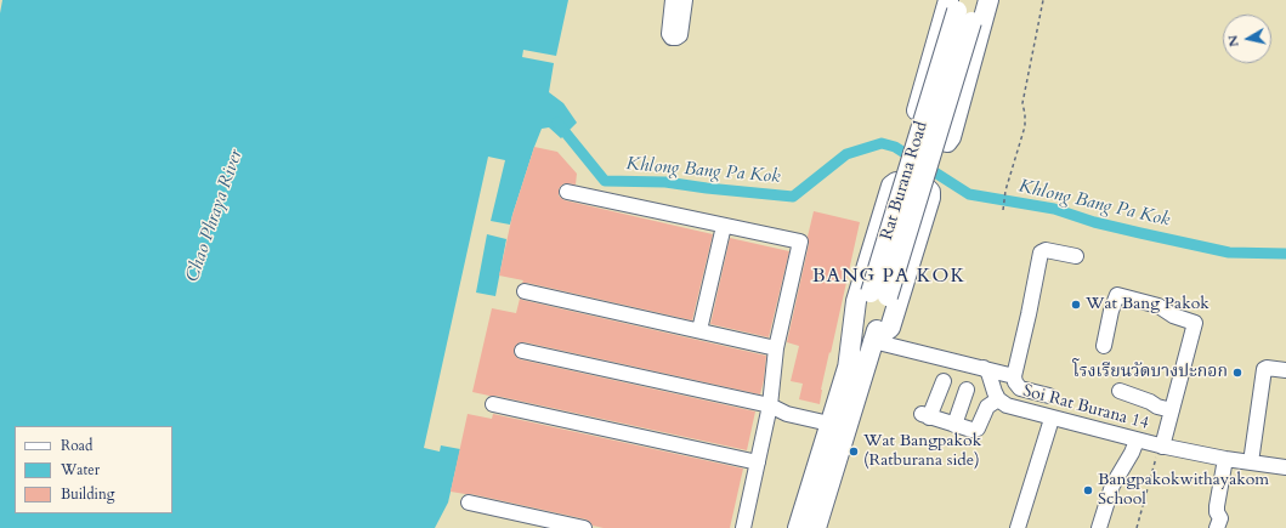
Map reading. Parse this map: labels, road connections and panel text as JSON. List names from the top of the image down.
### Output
{
  "streets": {
    "main road": ["Rat Burana Road"],
    "street": ["Soi Rat Burana 14"]
  },
  "districts": ["BANG PA KOK"],
  "water": ["Khlong Bang Pa Kok", "Chao Phraya River"],
  "places": [
    "Wat Bang Pakok",
    "โรงเรียนวัดบางปะกอก",
    "Wat Bangpakok (Ratburana side)",
    "Bangpakokwithayakom School"
  ],
  "legend": ["Road", "Water", "Building"],
  "north": "left"
}
